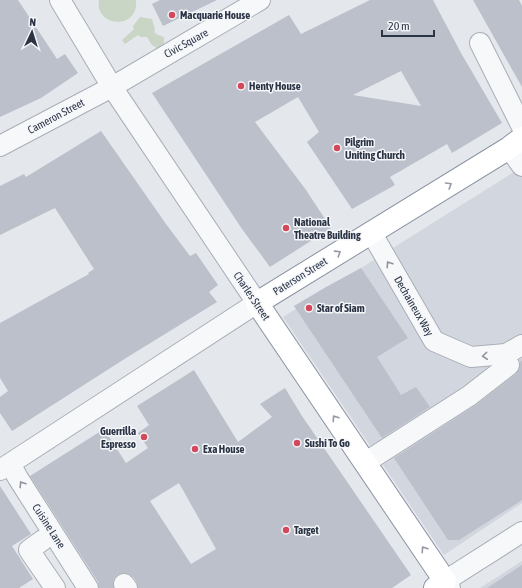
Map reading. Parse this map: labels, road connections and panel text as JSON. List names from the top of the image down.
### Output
{
  "streets": {
    "highway": ["Paterson Street", "Charles Street"],
    "street": [
      "Civic Square",
      "Cameron Street",
      "Dechaineux Way",
      "Cuisine Lane"
    ]
  },
  "crossings": [
    ["Civic Square", "Cameron Street"],
    ["Civic Square", "Charles Street"],
    ["Cameron Street", "Charles Street"],
    ["Paterson Street", "Charles Street"],
    ["Paterson Street", "Dechaineux Way"],
    ["Paterson Street", "Cuisine Lane"]
  ],
  "one_way": ["Paterson Street", "Charles Street", "Dechaineux Way"],
  "places": [
    "Macquarie House",
    "Henty House",
    "Pilgrim Uniting Church",
    "National Theatre Building",
    "Star of Siam",
    "Guerrilla Espresso",
    "Sushi To Go",
    "Exa House",
    "Target"
  ],
  "scale_bar": "20 m",
  "north": "top"
}
